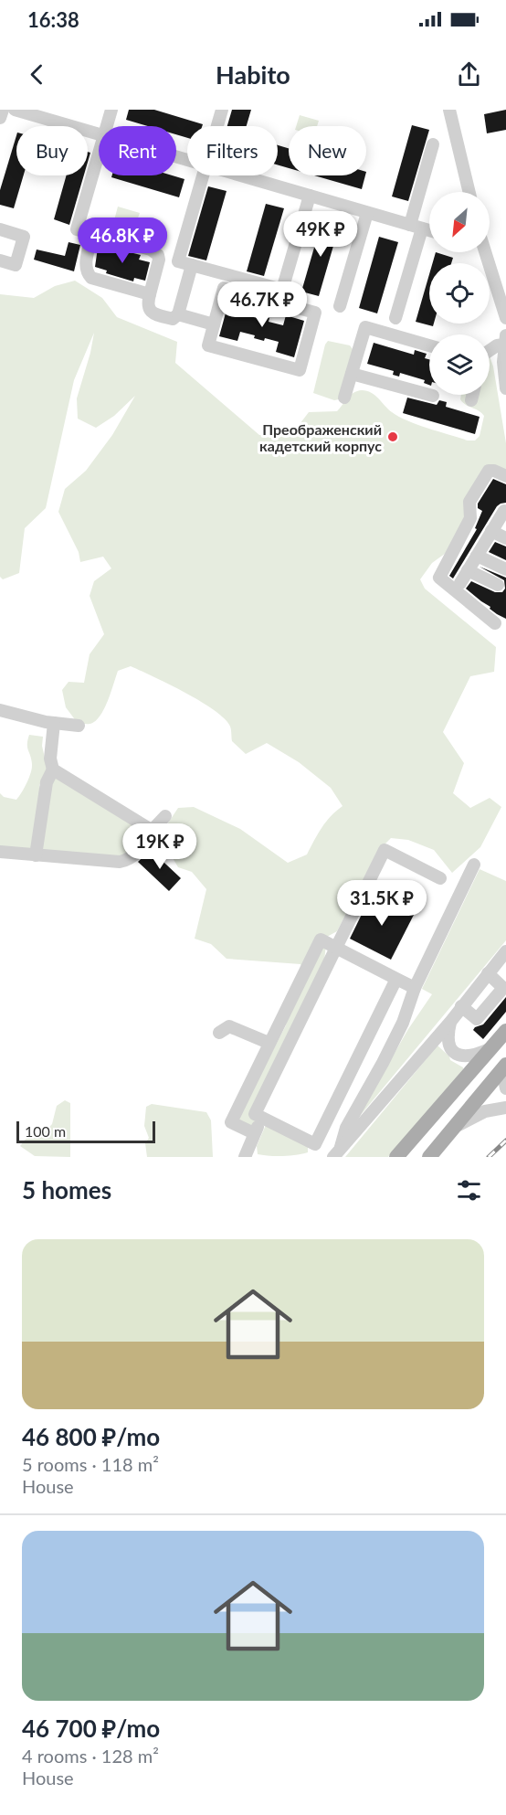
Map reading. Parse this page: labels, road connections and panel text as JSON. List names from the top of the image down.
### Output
{
  "places": ["Преображенский кадетский корпус"],
  "scale_bar": "100 m",
  "north": "bottom left",
  "page": {
    "status": "16:38",
    "header": "Habito",
    "chip": [
      "Buy",
      "Rent",
      "Filters",
      "New"
    ],
    "price": [
      "49K ₽",
      "46.8K ₽",
      "46.7K ₽",
      "19K ₽",
      "31.5K ₽"
    ],
    "scale": "100 m",
    "heading": "5 homes",
    "list": [
      {
        "name": "46 800 ₽/mo",
        "note": "5 rooms · 118 m² · House"
      },
      {
        "name": "46 700 ₽/mo",
        "note": "4 rooms · 128 m² · House"
      }
    ]
  }
}
